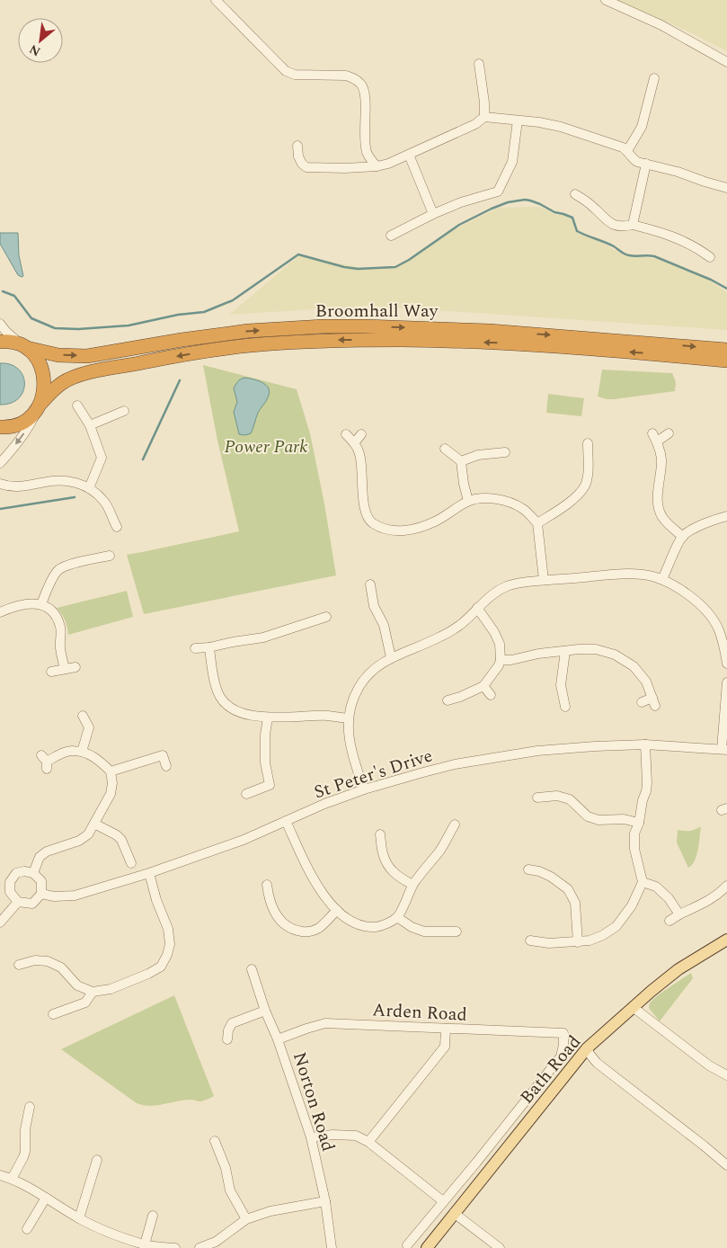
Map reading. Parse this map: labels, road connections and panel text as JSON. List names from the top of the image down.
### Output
{
  "streets": {
    "highway": ["Broomhall Way"],
    "main road": ["Bath Road"],
    "street": ["St Peter's Drive", "Arden Road", "Norton Road"]
  },
  "crossings": [
    ["Arden Road", "Bath Road"],
    ["Arden Road", "Norton Road"]
  ],
  "parks": ["Power Park"],
  "north": "bottom left"
}
